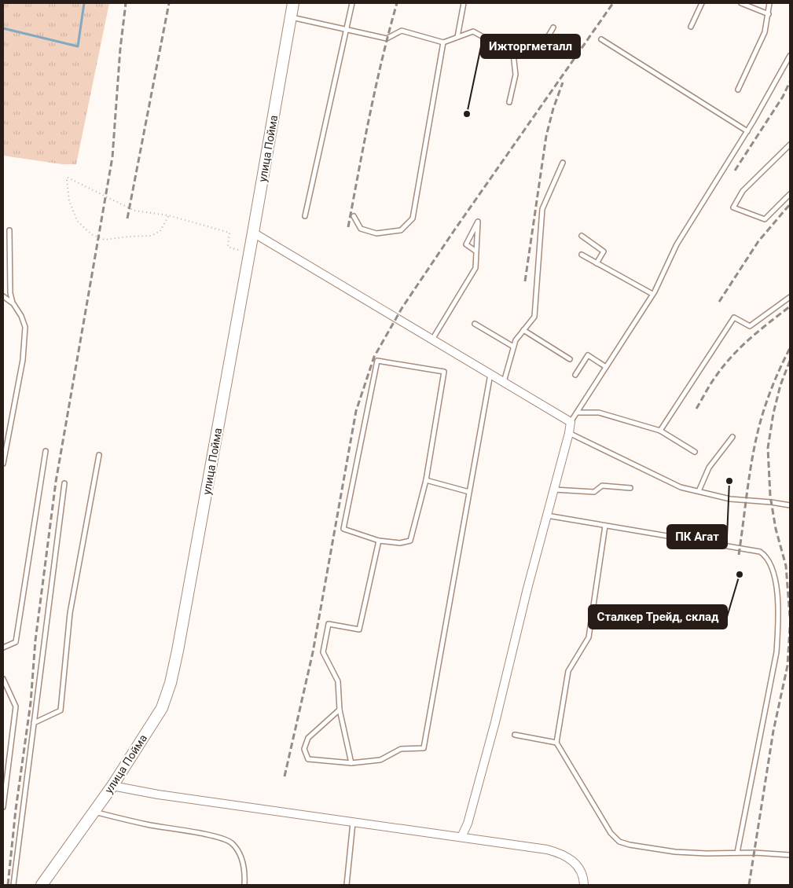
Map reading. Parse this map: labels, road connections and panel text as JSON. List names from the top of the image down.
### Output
{
  "streets": {
    "main road": ["улица Пойма"]
  },
  "places": ["Ижторгметалл", "ПК Агат", "Сталкер Трейд, склад"]
}
